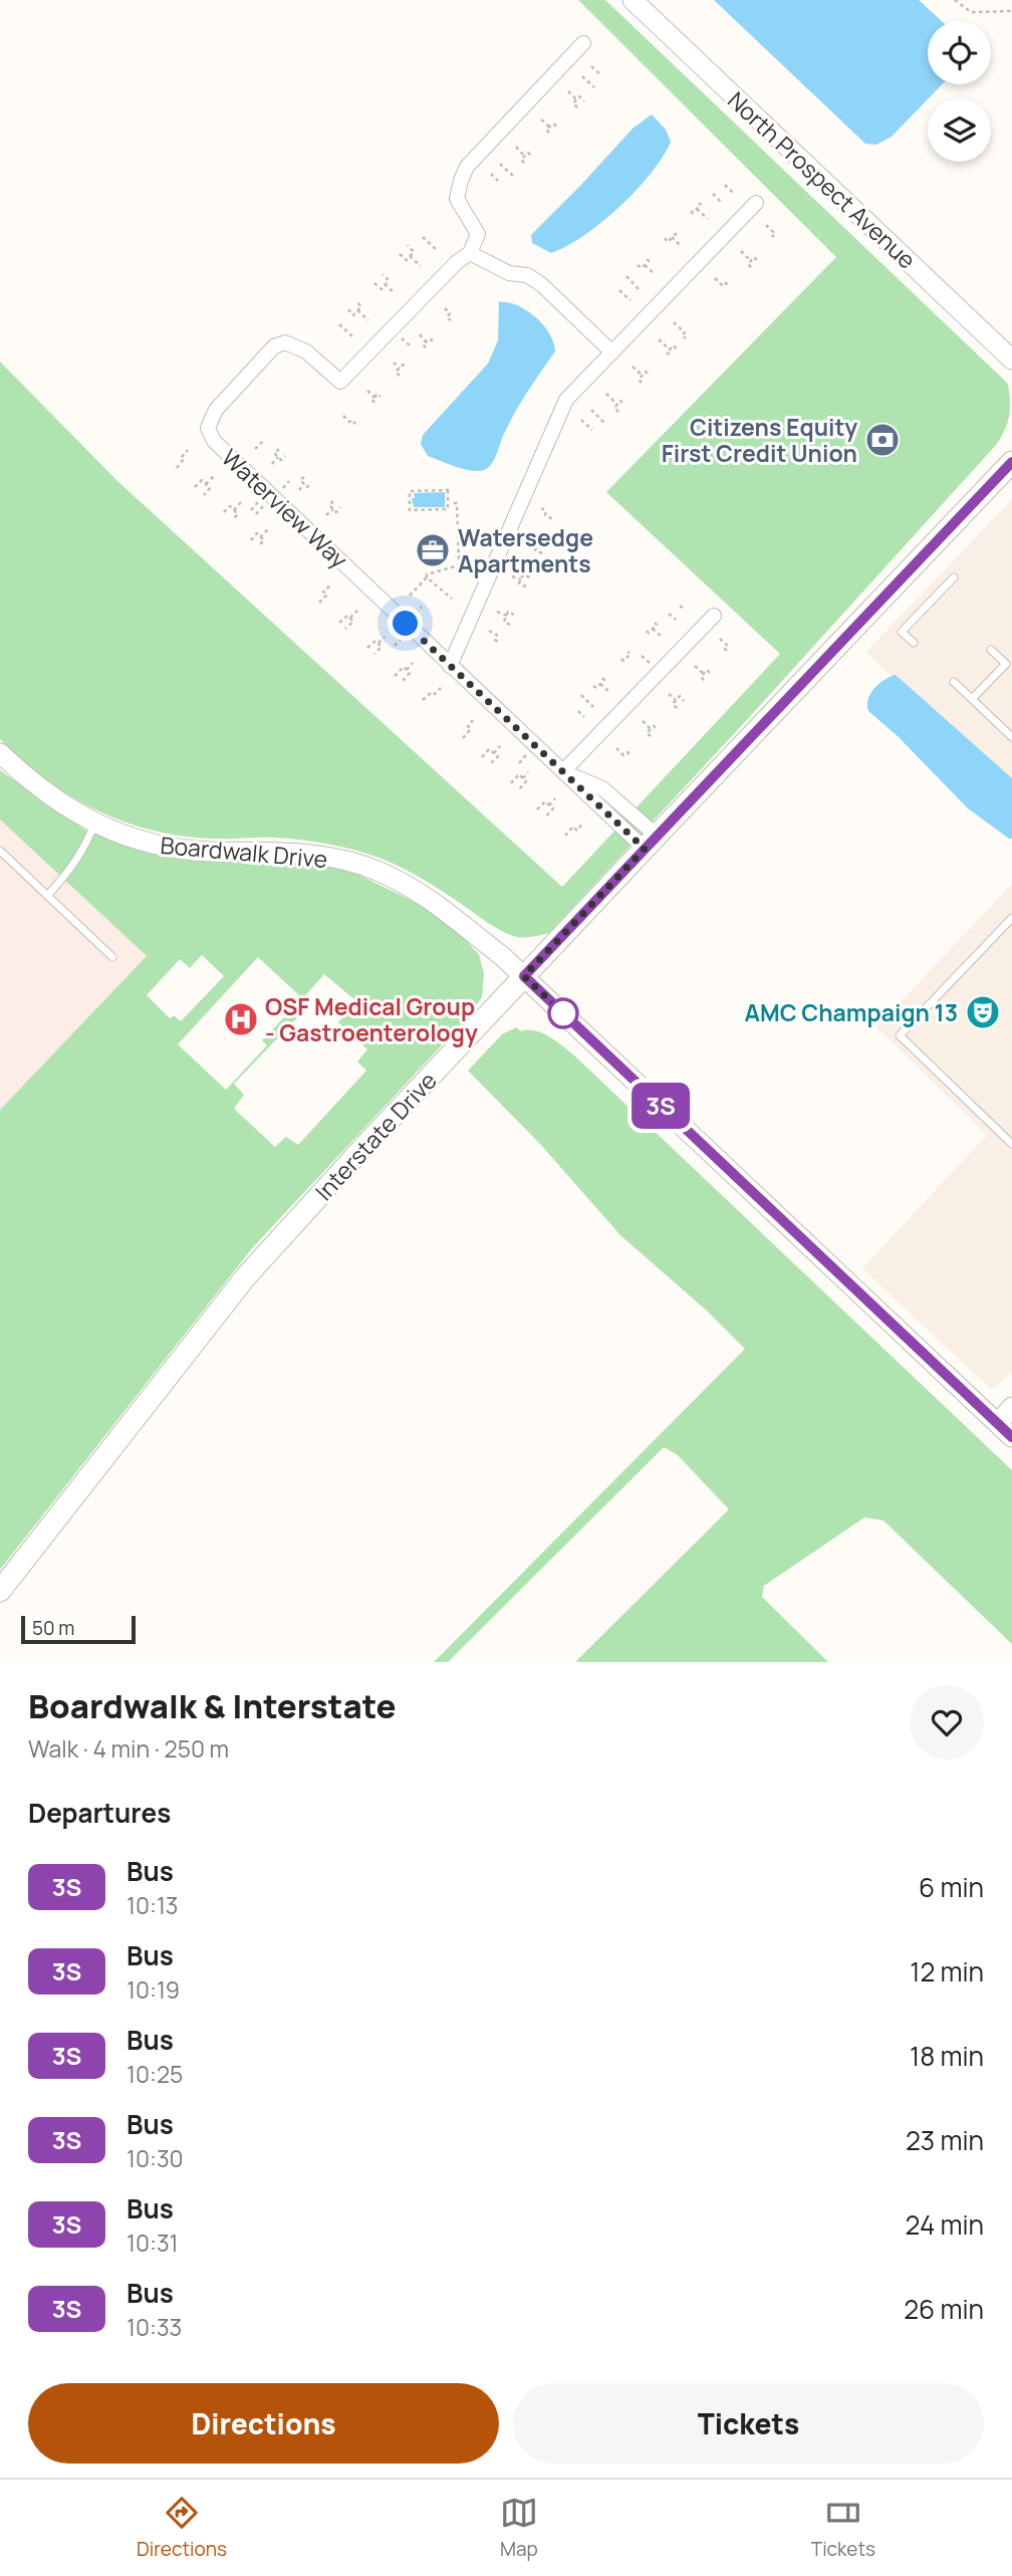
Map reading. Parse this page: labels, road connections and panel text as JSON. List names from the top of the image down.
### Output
{
  "streets": {
    "main road": ["Interstate Drive"],
    "street": ["North Prospect Avenue", "Waterview Way", "Boardwalk Drive"]
  },
  "crossings": [
    ["Waterview Way", "Interstate Drive"],
    ["Boardwalk Drive", "Interstate Drive"]
  ],
  "places": {
    "bank": ["Citizens Equity First Credit Union"],
    "office": ["Watersedge Apartments"],
    "theatre": ["AMC Champaign 13"],
    "hospital": ["OSF Medical Group - Gastroenterology"]
  },
  "lines": ["bus line 3S"],
  "scale_bar": "50 m",
  "page": {
    "on_map": "3S",
    "scale": "50 m",
    "heading": [
      ["Boardwalk & Interstate", "Walk · 4 min · 250 m"],
      "Departures"
    ],
    "list": [
      {
        "mark": "3S",
        "name": "Bus",
        "note": "10:13",
        "value": "6 min"
      },
      {
        "mark": "3S",
        "name": "Bus",
        "note": "10:19",
        "value": "12 min"
      },
      {
        "mark": "3S",
        "name": "Bus",
        "note": "10:25",
        "value": "18 min"
      },
      {
        "mark": "3S",
        "name": "Bus",
        "note": "10:30",
        "value": "23 min"
      },
      {
        "mark": "3S",
        "name": "Bus",
        "note": "10:31",
        "value": "24 min"
      },
      {
        "mark": "3S",
        "name": "Bus",
        "note": "10:33",
        "value": "26 min"
      }
    ],
    "buttons": ["Directions", "Tickets"],
    "tabs": ["Directions", "Map", "Tickets"]
  }
}
